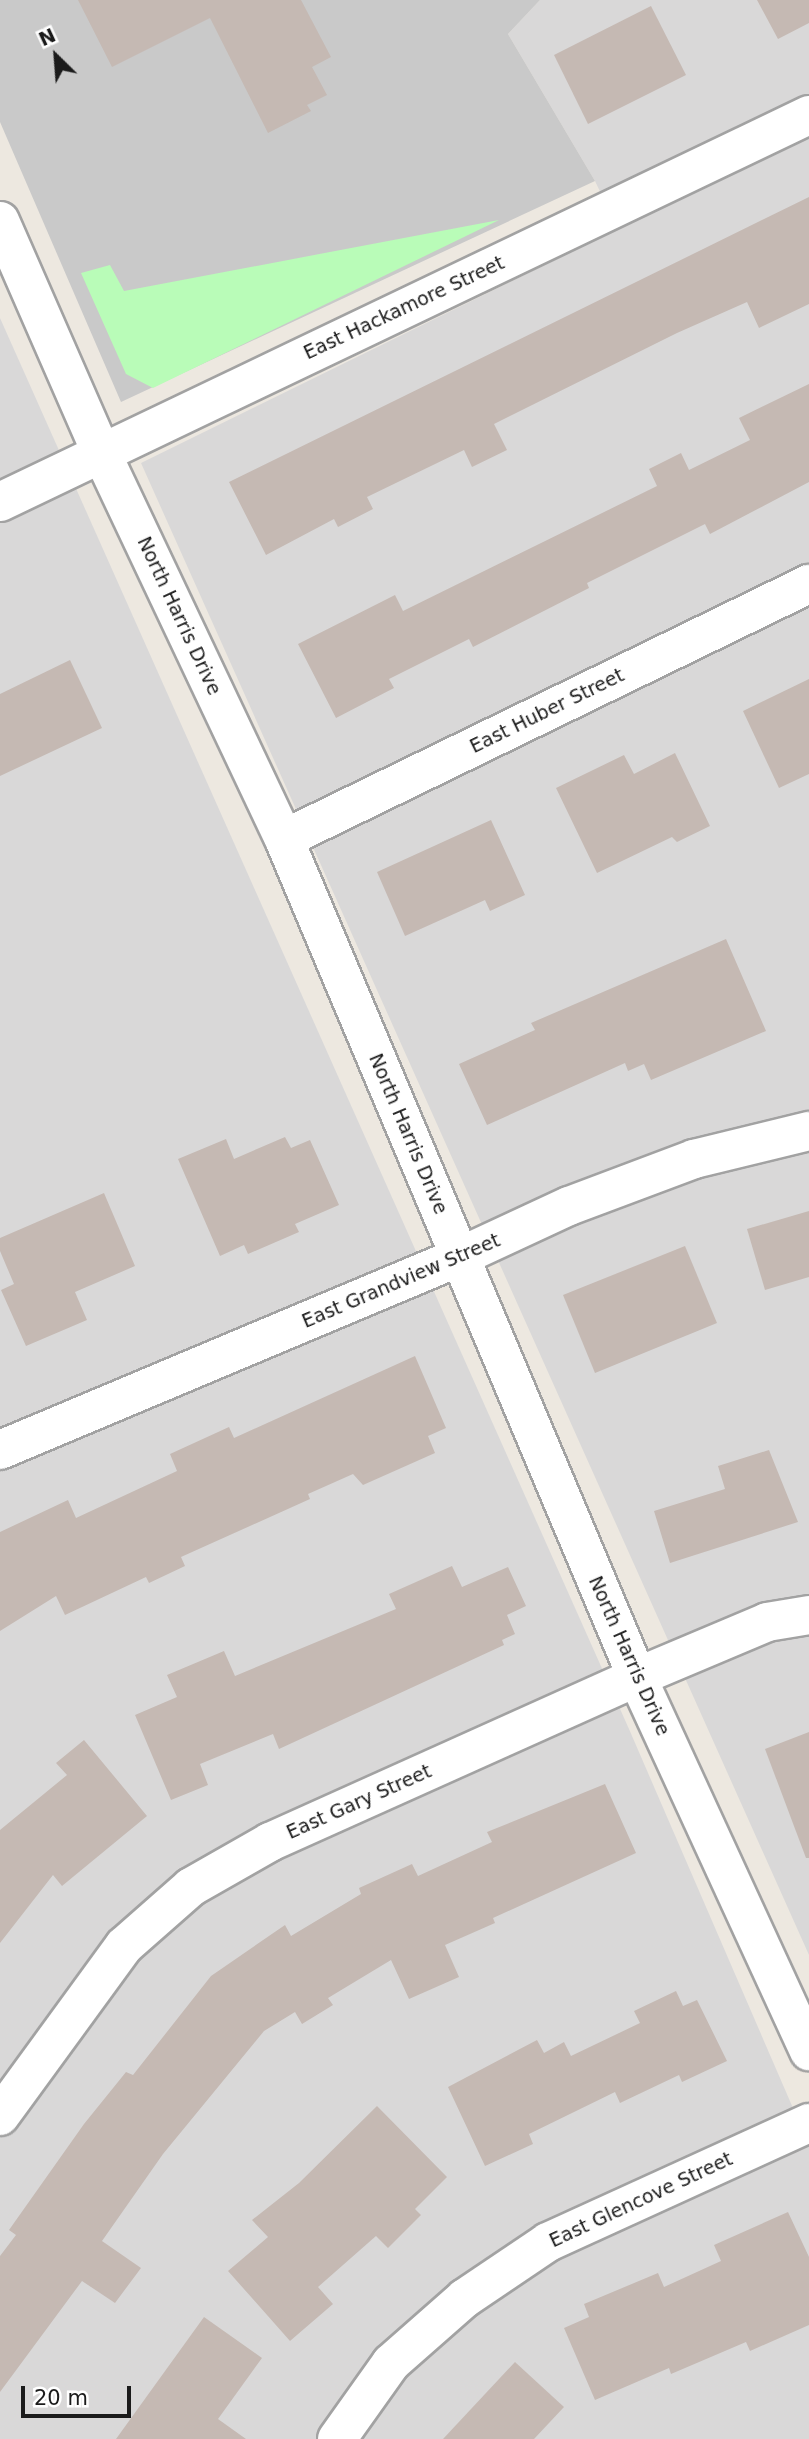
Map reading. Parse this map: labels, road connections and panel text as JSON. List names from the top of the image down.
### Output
{
  "streets": {
    "street": [
      "East Hackamore Street",
      "North Harris Drive",
      "East Huber Street",
      "East Grandview Street",
      "East Gary Street",
      "East Glencove Street"
    ]
  },
  "crossings": [
    ["East Hackamore Street", "North Harris Drive"],
    ["North Harris Drive", "East Huber Street"],
    ["North Harris Drive", "East Grandview Street"],
    ["North Harris Drive", "East Gary Street"]
  ],
  "scale_bar": "20 m",
  "north": "top left"
}
